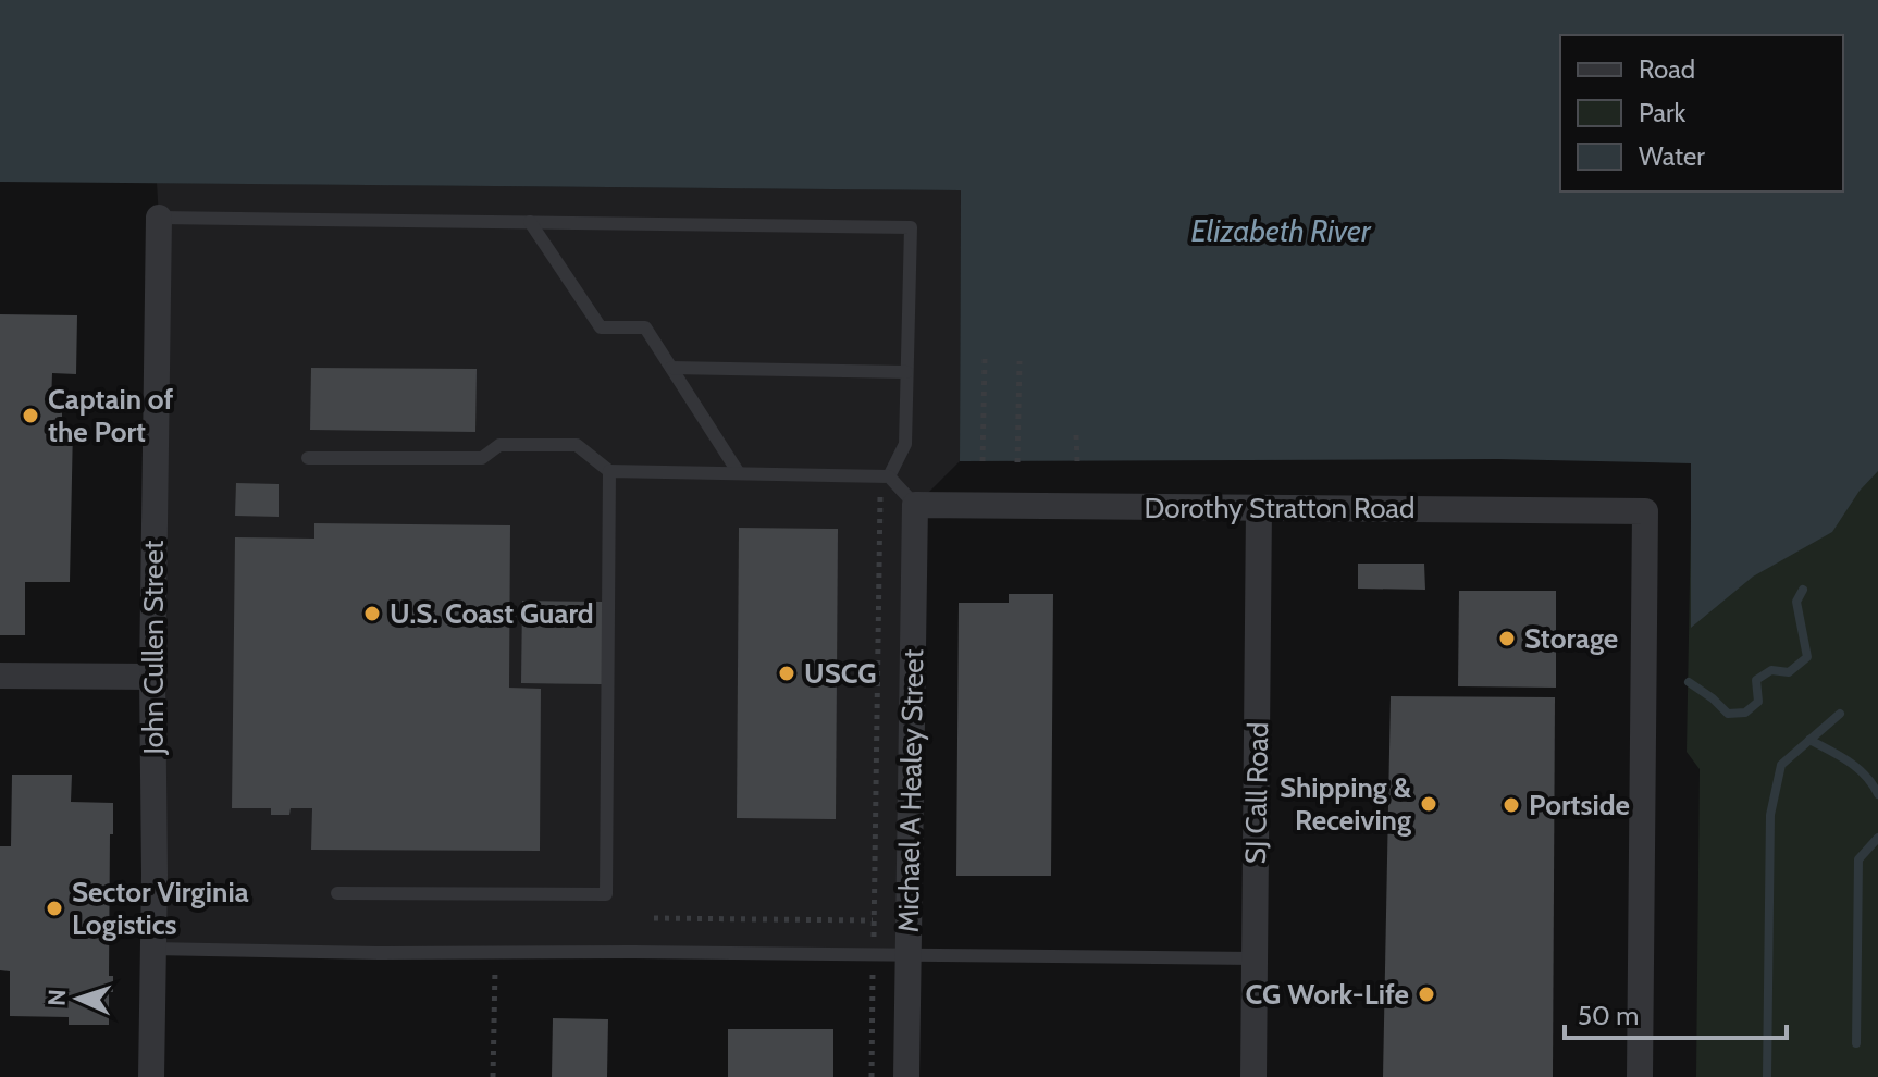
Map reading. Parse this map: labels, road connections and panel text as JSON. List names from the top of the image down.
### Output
{
  "streets": {
    "street": [
      "Dorothy Stratton Road",
      "John Cullen Street",
      "Michael A Healey Street",
      "SJ Call Road"
    ]
  },
  "crossings": [
    ["Dorothy Stratton Road", "Michael A Healey Street"],
    ["Dorothy Stratton Road", "SJ Call Road"]
  ],
  "water": ["Elizabeth River"],
  "places": [
    "Captain of the Port",
    "U.S. Coast Guard",
    "Storage",
    "USCG",
    "Shipping & Receiving",
    "Portside",
    "Sector Virginia Logistics",
    "CG Work-Life"
  ],
  "legend": ["Road", "Park", "Water"],
  "scale_bar": "50 m",
  "north": "left"
}
